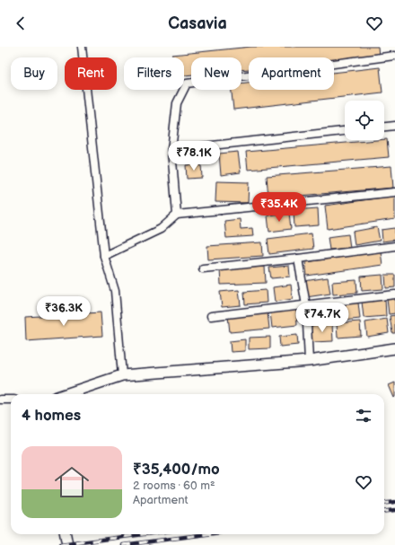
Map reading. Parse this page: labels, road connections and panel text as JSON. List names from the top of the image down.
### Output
{
  "page": {
    "header": "Casavia",
    "chip": [
      "Buy",
      "Rent",
      "Filters",
      "New",
      "Apartment"
    ],
    "price": [
      "₹78.1K",
      "₹35.4K",
      "₹36.3K",
      "₹74.7K"
    ],
    "heading": "4 homes",
    "list": [
      {
        "name": "₹35,400/mo",
        "note": "2 rooms · 60 m² · Apartment"
      }
    ]
  }
}
